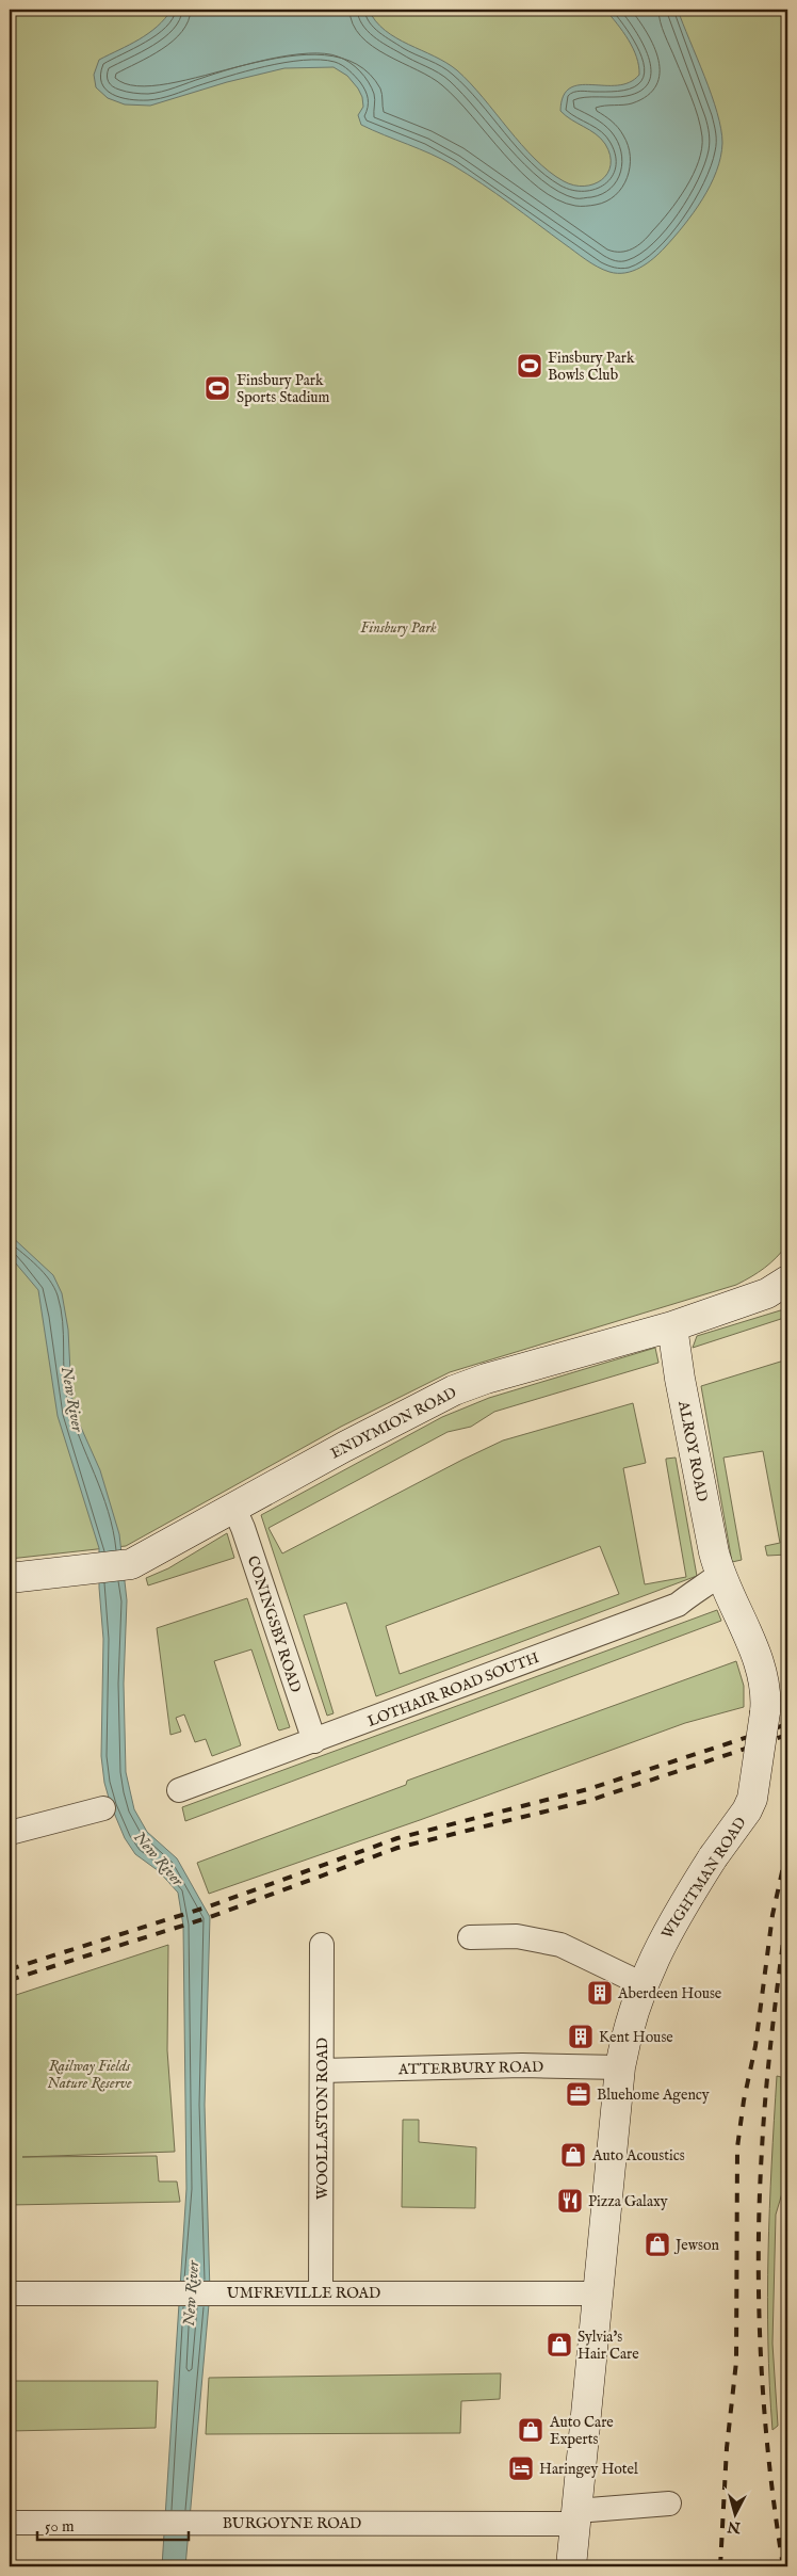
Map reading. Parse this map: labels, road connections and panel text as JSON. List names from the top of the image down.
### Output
{
  "streets": {
    "main road": ["ENDYMION ROAD", "ALROY ROAD", "WIGHTMAN ROAD"],
    "street": [
      "CONINGSBY ROAD",
      "LOTHAIR ROAD SOUTH",
      "ATTERBURY ROAD",
      "WOOLLASTON ROAD",
      "UMFREVILLE ROAD",
      "BURGOYNE ROAD"
    ]
  },
  "crossings": [
    ["ENDYMION ROAD", "ALROY ROAD"],
    ["ENDYMION ROAD", "CONINGSBY ROAD"],
    ["ALROY ROAD", "LOTHAIR ROAD SOUTH"],
    ["ALROY ROAD", "WIGHTMAN ROAD"],
    ["CONINGSBY ROAD", "LOTHAIR ROAD SOUTH"],
    ["LOTHAIR ROAD SOUTH", "WIGHTMAN ROAD"],
    ["WIGHTMAN ROAD", "ATTERBURY ROAD"],
    ["WIGHTMAN ROAD", "UMFREVILLE ROAD"],
    ["WIGHTMAN ROAD", "BURGOYNE ROAD"],
    ["ATTERBURY ROAD", "WOOLLASTON ROAD"],
    ["WOOLLASTON ROAD", "UMFREVILLE ROAD"]
  ],
  "water": ["New River"],
  "parks": ["Finsbury Park", "Railway Fields Nature Reserve"],
  "places": {
    "sports": ["Finsbury Park Bowls Club", "Finsbury Park Sports Stadium"],
    "building": ["Aberdeen House", "Kent House"],
    "office": ["Bluehome Agency"],
    "shop": [
      "Auto Acoustics",
      "Jewson",
      "Sylvia's Hair Care",
      "Auto Care Experts"
    ],
    "restaurant": ["Pizza Galaxy"],
    "hotel": ["Haringey Hotel"]
  },
  "scale_bar": "50 m",
  "north": "bottom"
}
